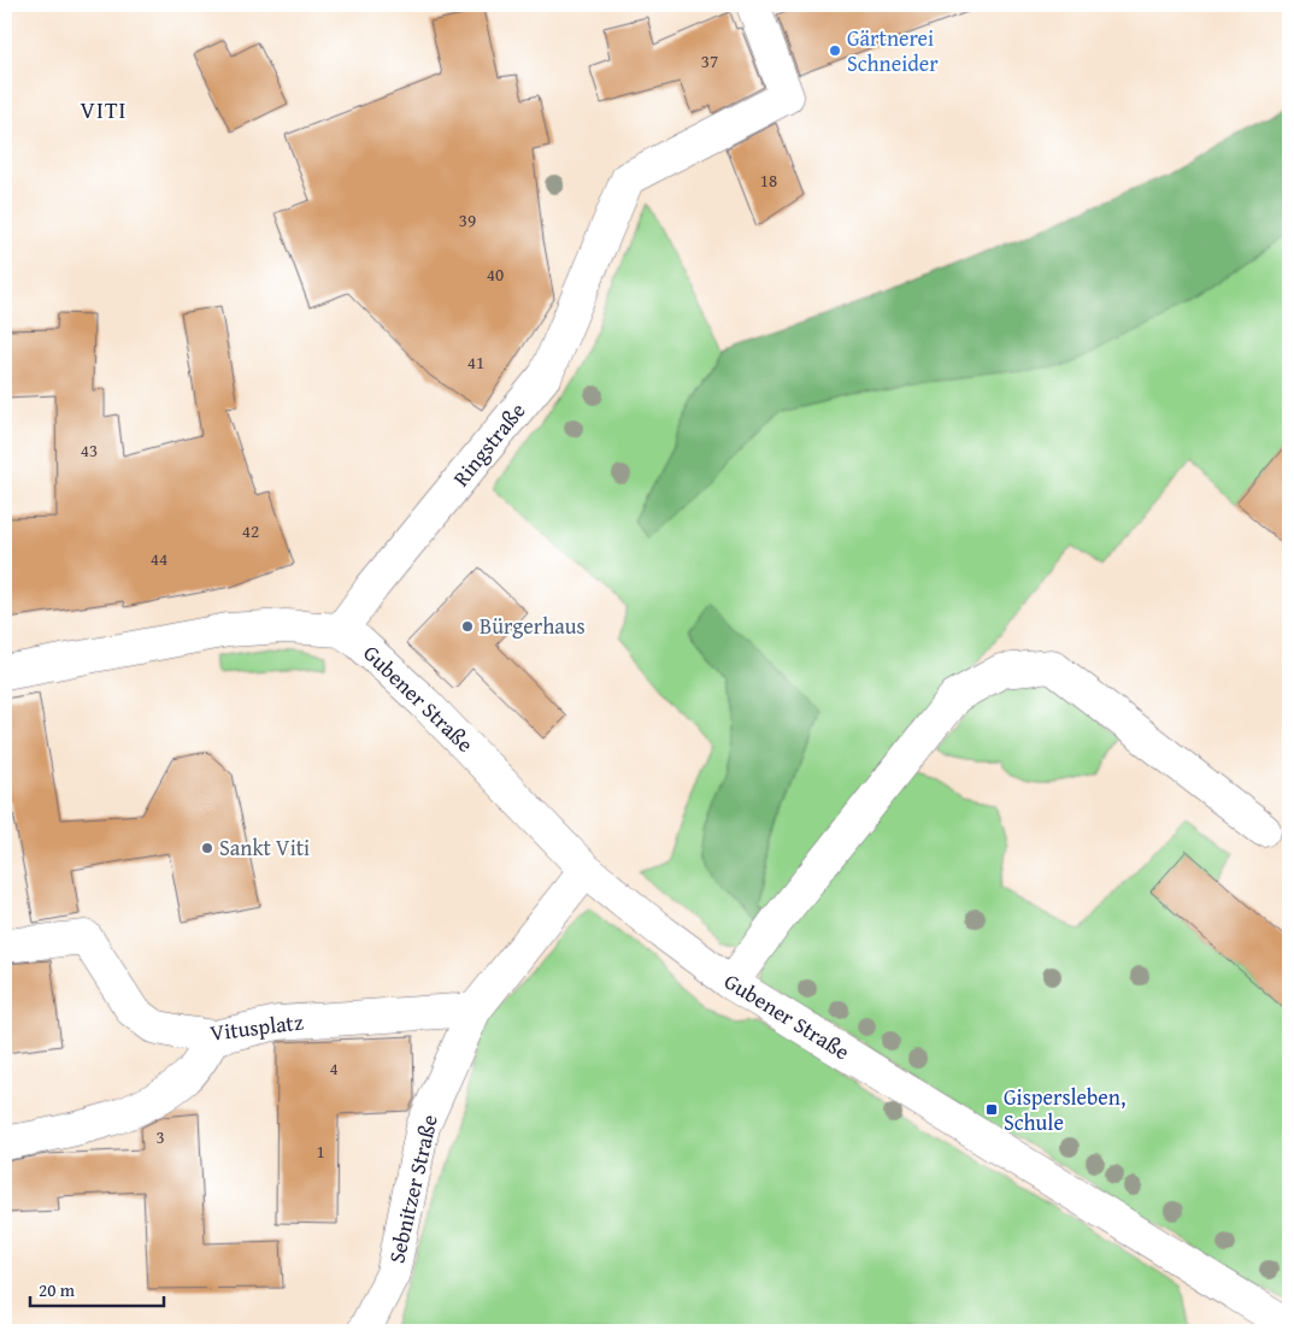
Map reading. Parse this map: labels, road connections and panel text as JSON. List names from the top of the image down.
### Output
{
  "streets": {
    "street": [
      "Ringstraße",
      "Gubener Straße",
      "Vitusplatz",
      "Sebnitzer Straße"
    ]
  },
  "crossings": [
    ["Ringstraße", "Gubener Straße"],
    ["Gubener Straße", "Sebnitzer Straße"],
    ["Vitusplatz", "Sebnitzer Straße"]
  ],
  "districts": ["VITI"],
  "places": {
    "other": ["Gärtnerei Schneider", "Bürgerhaus", "Sankt Viti"],
    "transit": ["Gispersleben, Schule"]
  },
  "house_numbers": [
    "37",
    "18",
    "39",
    "40",
    "41",
    "43",
    "42",
    "44",
    "4",
    "3",
    "1"
  ],
  "scale_bar": "20 m"
}
